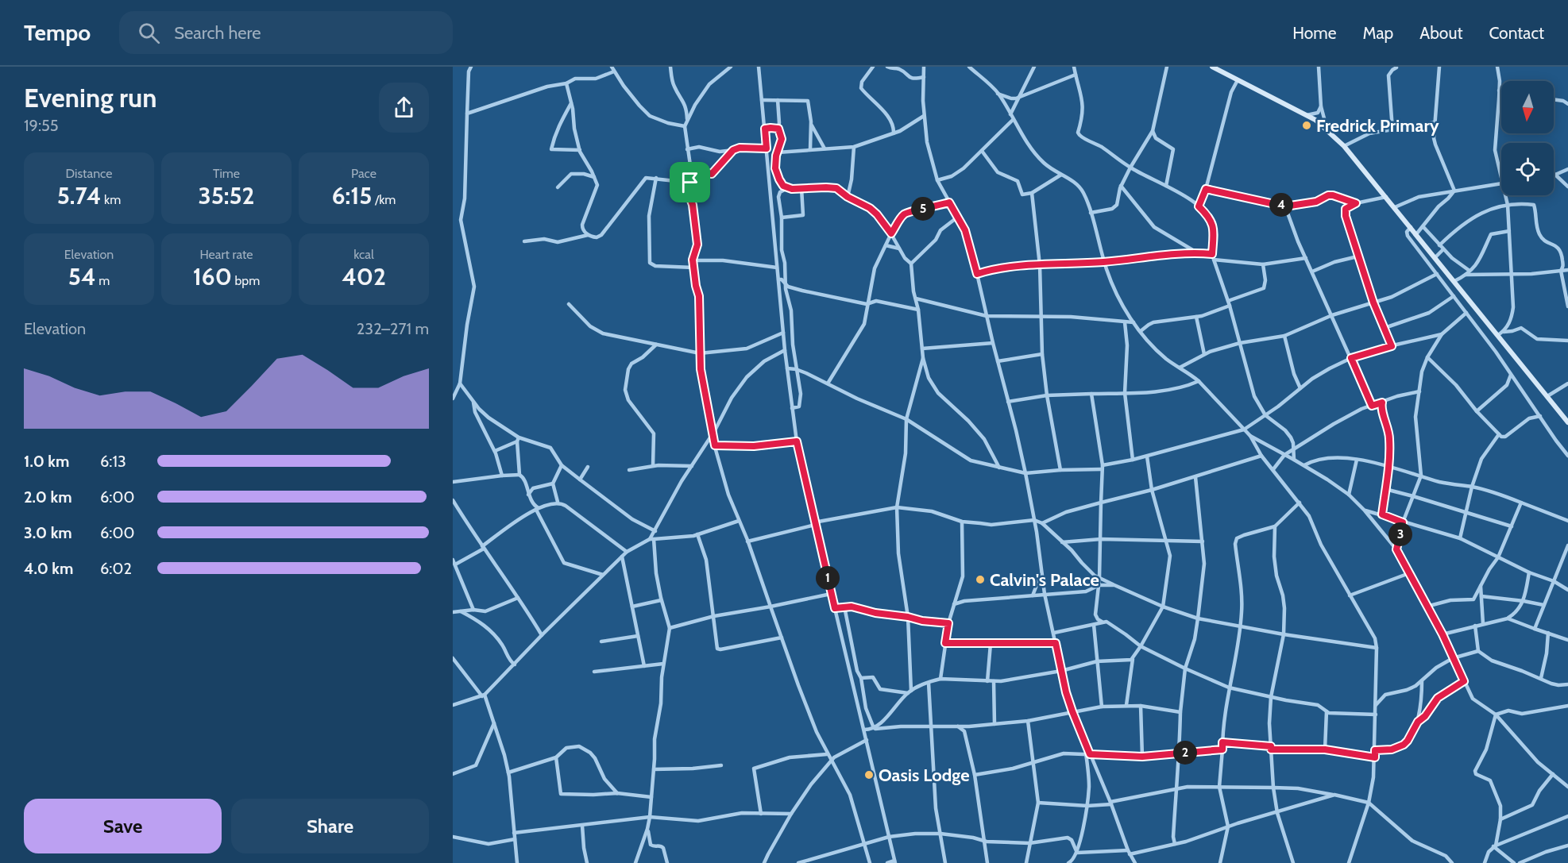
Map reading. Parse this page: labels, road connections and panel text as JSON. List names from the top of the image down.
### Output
{
  "places": ["Fredrick Primary", "Calvin's Palace", "Oasis Lodge"],
  "north": "bottom",
  "page": {
    "header": "Tempo",
    "search": "Search here",
    "nav": [
      "Home",
      "Map",
      "About",
      "Contact"
    ],
    "heading": ["Evening run", "19:55"],
    "stats": [
      ["Distance", "5.74 km"],
      ["Time", "35:52"],
      ["Pace", "6:15 /km"],
      ["Elevation", "54 m"],
      ["Heart rate", "160 bpm"],
      ["kcal", "402"]
    ],
    "pins": [
      "4",
      "5",
      "3",
      "1",
      "2"
    ],
    "chart": ["Elevation", "232–271 m"],
    "list": [
      {
        "name": "1.0 km",
        "note": "6:13"
      },
      {
        "name": "2.0 km",
        "note": "6:00"
      },
      {
        "name": "3.0 km",
        "note": "6:00"
      },
      {
        "name": "4.0 km",
        "note": "6:02"
      }
    ],
    "buttons": ["Save", "Share"]
  }
}
